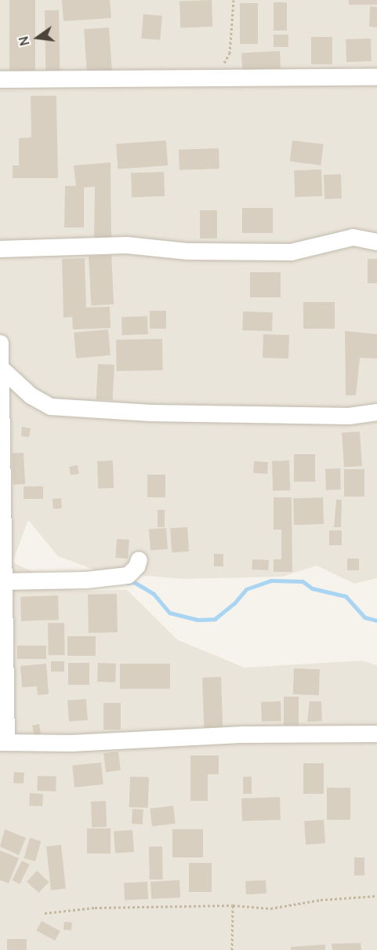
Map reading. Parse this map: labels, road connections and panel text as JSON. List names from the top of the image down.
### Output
{
  "north": "left"
}
